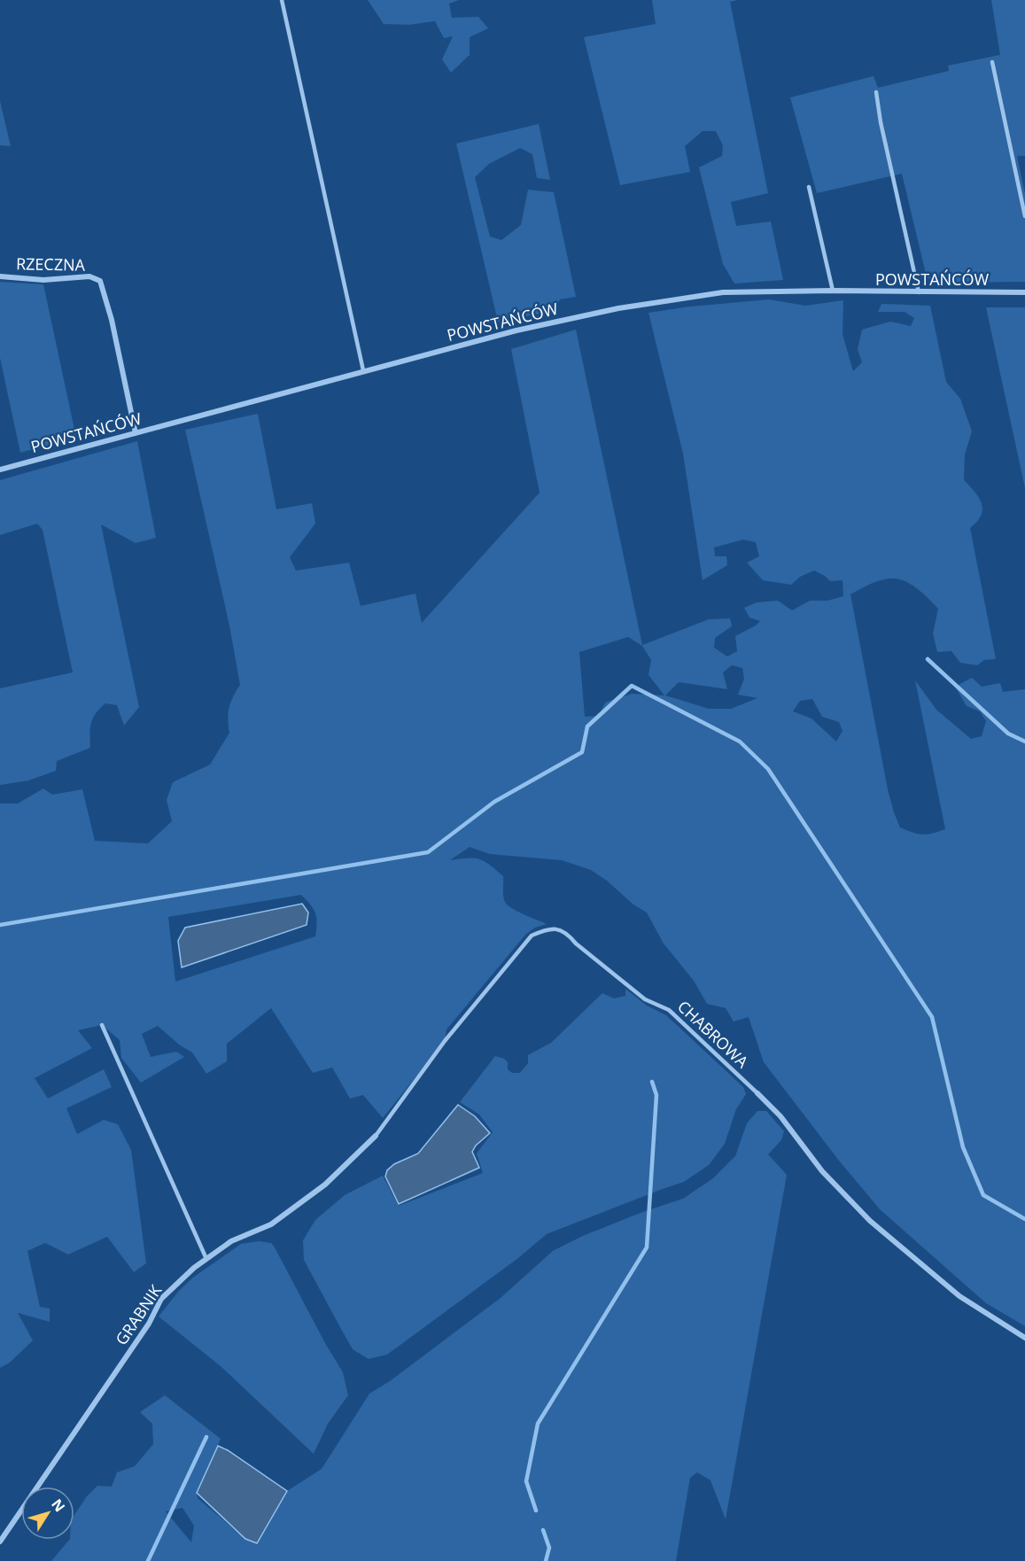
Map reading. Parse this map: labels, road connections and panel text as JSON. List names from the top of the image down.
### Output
{
  "streets": {
    "street": [
      "RZECZNA",
      "POWSTAŃCÓW",
      "CHABROWA",
      "GRABNIK"
    ]
  },
  "crossings": [
    ["RZECZNA", "POWSTAŃCÓW"],
    ["CHABROWA", "GRABNIK"]
  ],
  "north": "top right"
}
